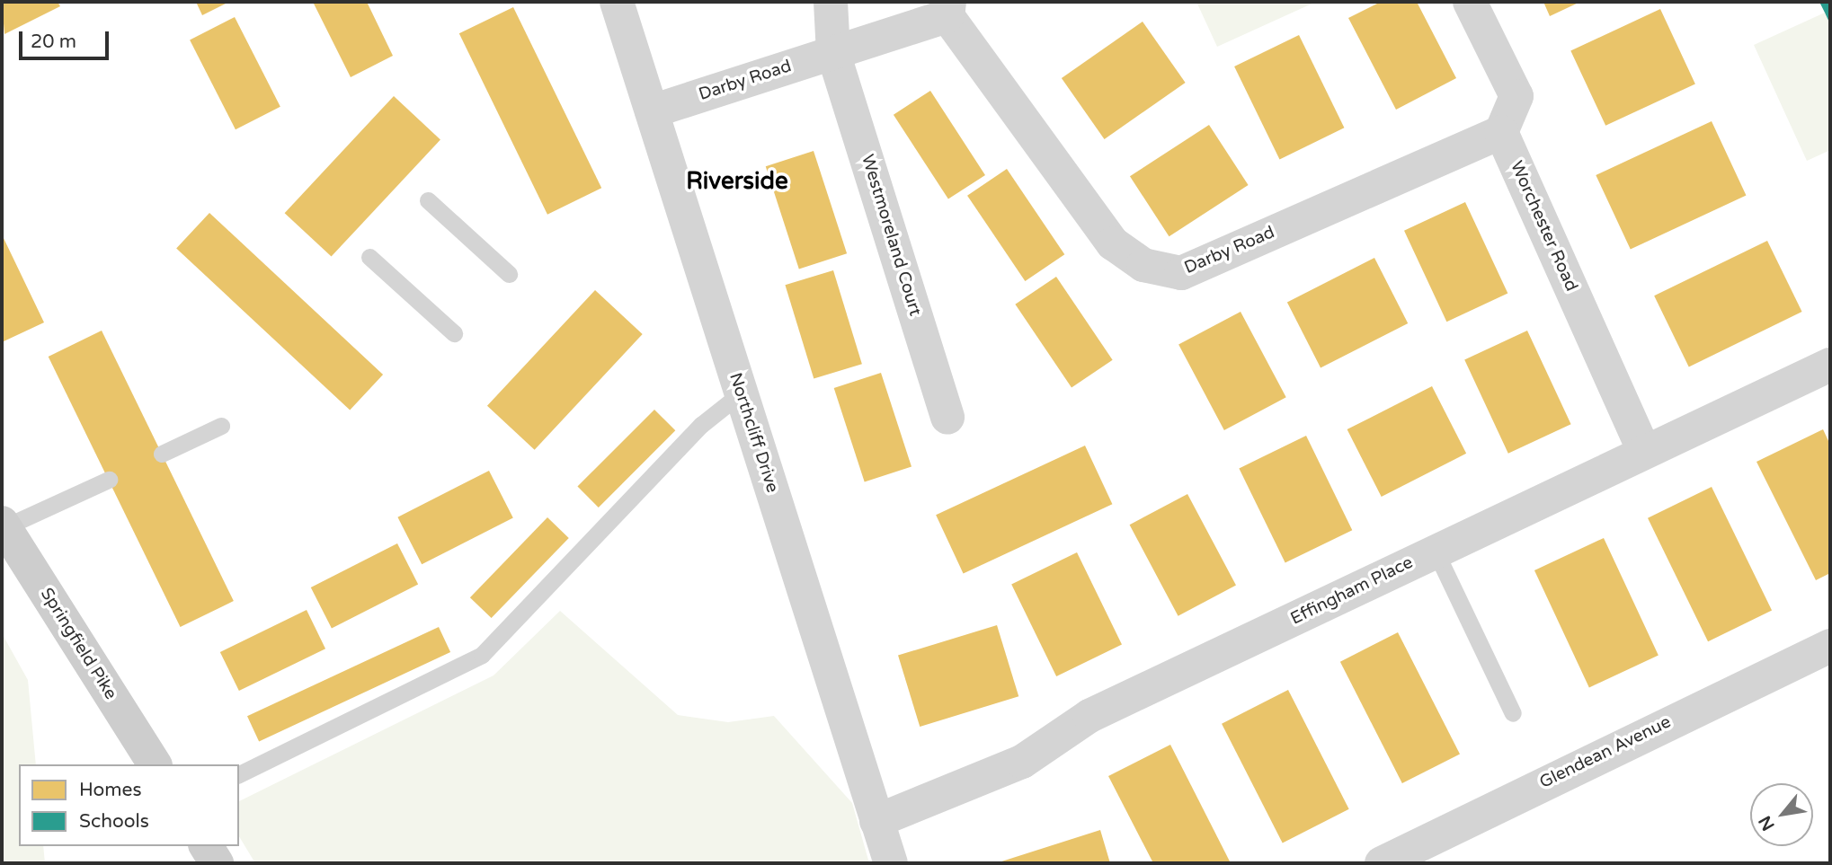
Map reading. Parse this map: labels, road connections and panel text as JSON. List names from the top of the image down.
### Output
{
  "streets": {
    "main road": ["Springfield Pike"],
    "street": [
      "Darby Road",
      "Worchester Road",
      "Westmoreland Court",
      "Northcliff Drive",
      "Effingham Place",
      "Glendean Avenue"
    ]
  },
  "crossings": [
    ["Darby Road", "Worchester Road"],
    ["Darby Road", "Westmoreland Court"],
    ["Darby Road", "Northcliff Drive"],
    ["Worchester Road", "Effingham Place"],
    ["Northcliff Drive", "Effingham Place"]
  ],
  "districts": ["Riverside"],
  "legend": ["Homes", "Schools"],
  "scale_bar": "20 m",
  "north": "bottom left"
}
